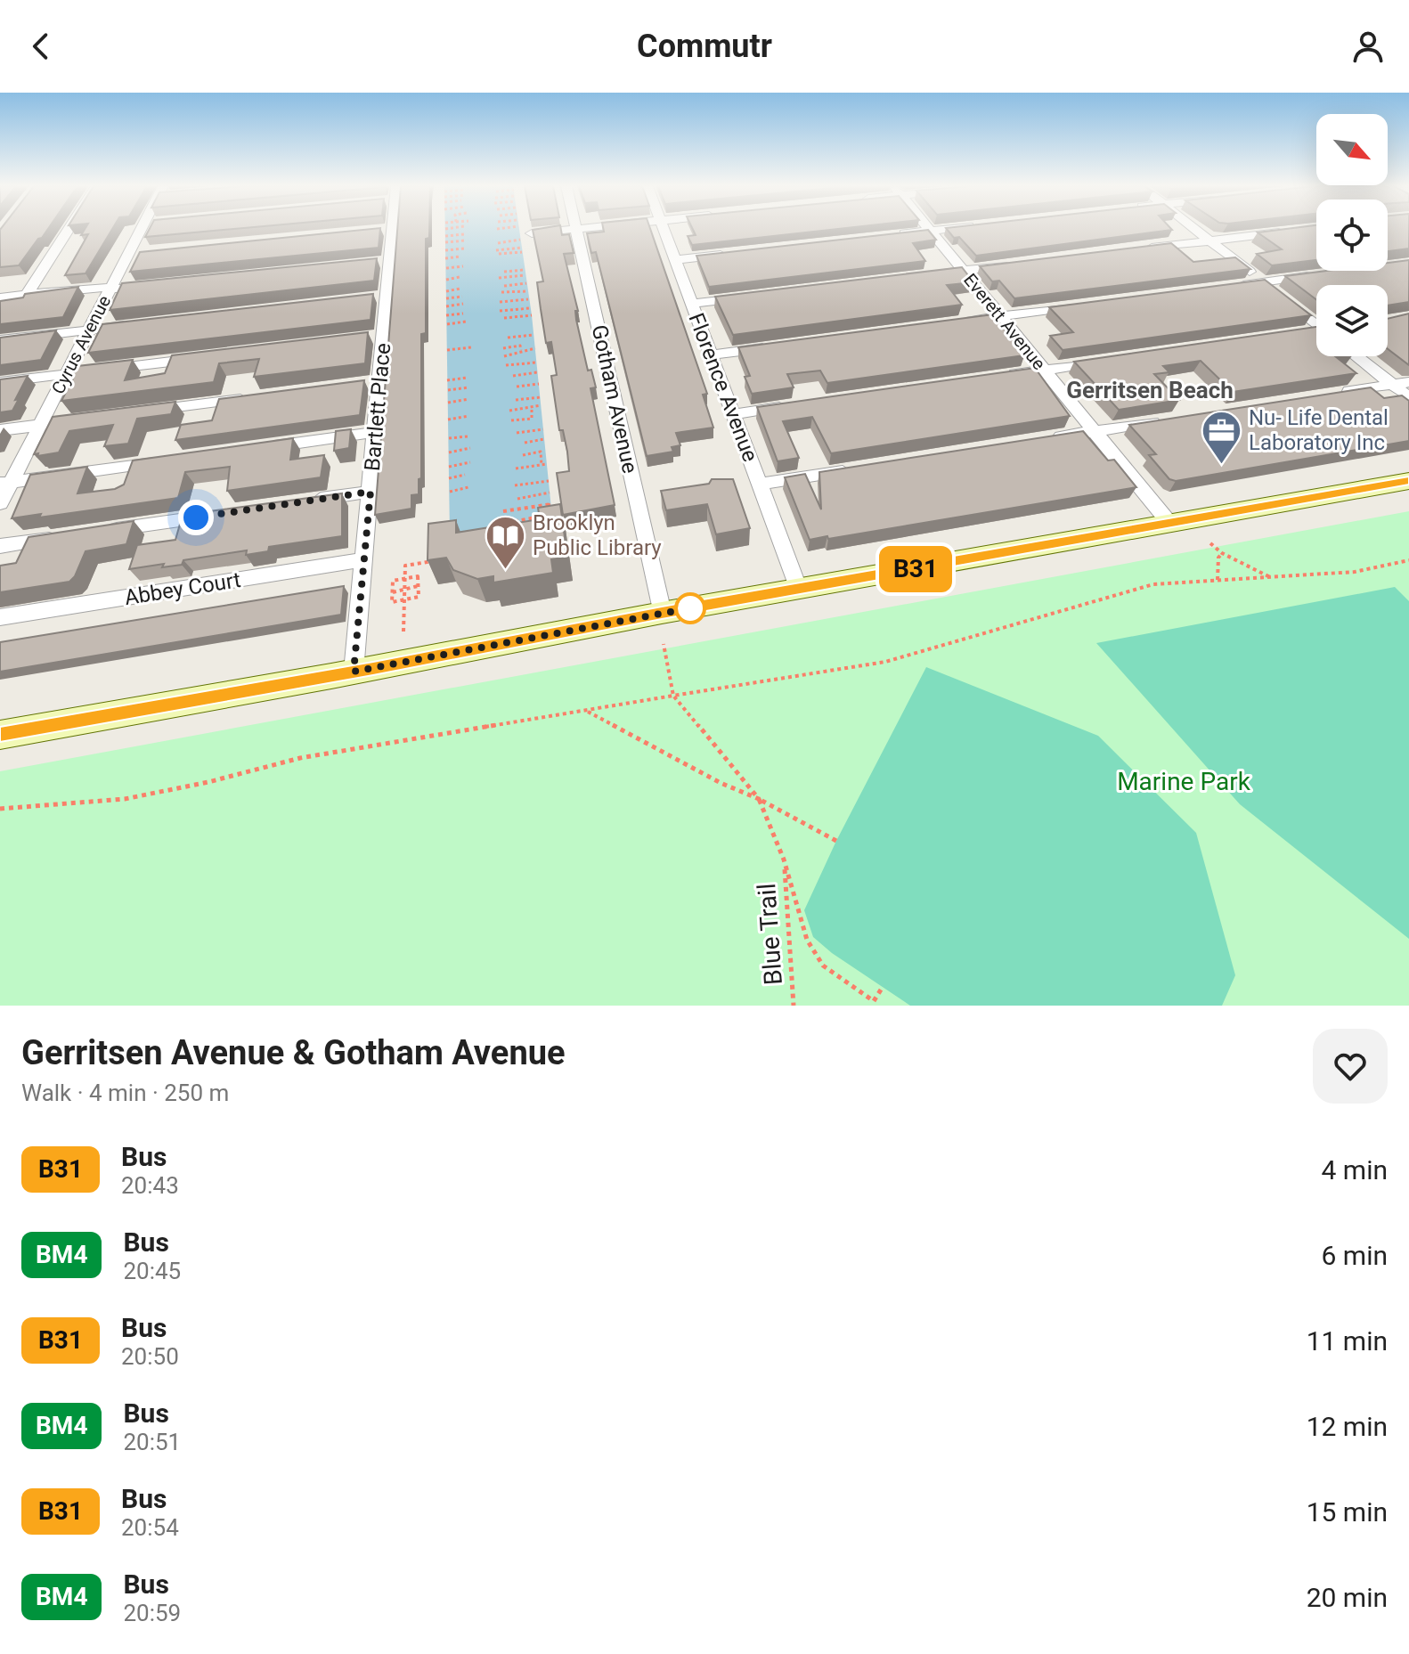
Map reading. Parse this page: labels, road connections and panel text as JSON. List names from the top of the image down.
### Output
{
  "streets": {
    "street": [
      "Everett Avenue",
      "Cyrus Avenue",
      "Florence Avenue",
      "Gotham Avenue",
      "Bartlett Place",
      "Abbey Court"
    ],
    "path": ["Blue Trail"]
  },
  "crossings": [
    ["Bartlett Place", "Abbey Court"]
  ],
  "districts": ["Gerritsen Beach"],
  "parks": ["Marine Park"],
  "places": {
    "office": ["Nu- Life Dental Laboratory Inc"],
    "library": ["Brooklyn Public Library"]
  },
  "lines": ["bus line B31"],
  "north": "bottom right",
  "page": {
    "header": "Commutr",
    "on_map": "B31",
    "heading": ["Gerritsen Avenue & Gotham Avenue", "Walk · 4 min · 250 m"],
    "list": [
      {
        "mark": "B31",
        "name": "Bus",
        "note": "20:43",
        "value": "4 min"
      },
      {
        "mark": "BM4",
        "name": "Bus",
        "note": "20:45",
        "value": "6 min"
      },
      {
        "mark": "B31",
        "name": "Bus",
        "note": "20:50",
        "value": "11 min"
      },
      {
        "mark": "BM4",
        "name": "Bus",
        "note": "20:51",
        "value": "12 min"
      },
      {
        "mark": "B31",
        "name": "Bus",
        "note": "20:54",
        "value": "15 min"
      },
      {
        "mark": "BM4",
        "name": "Bus",
        "note": "20:59",
        "value": "20 min"
      }
    ]
  }
}
